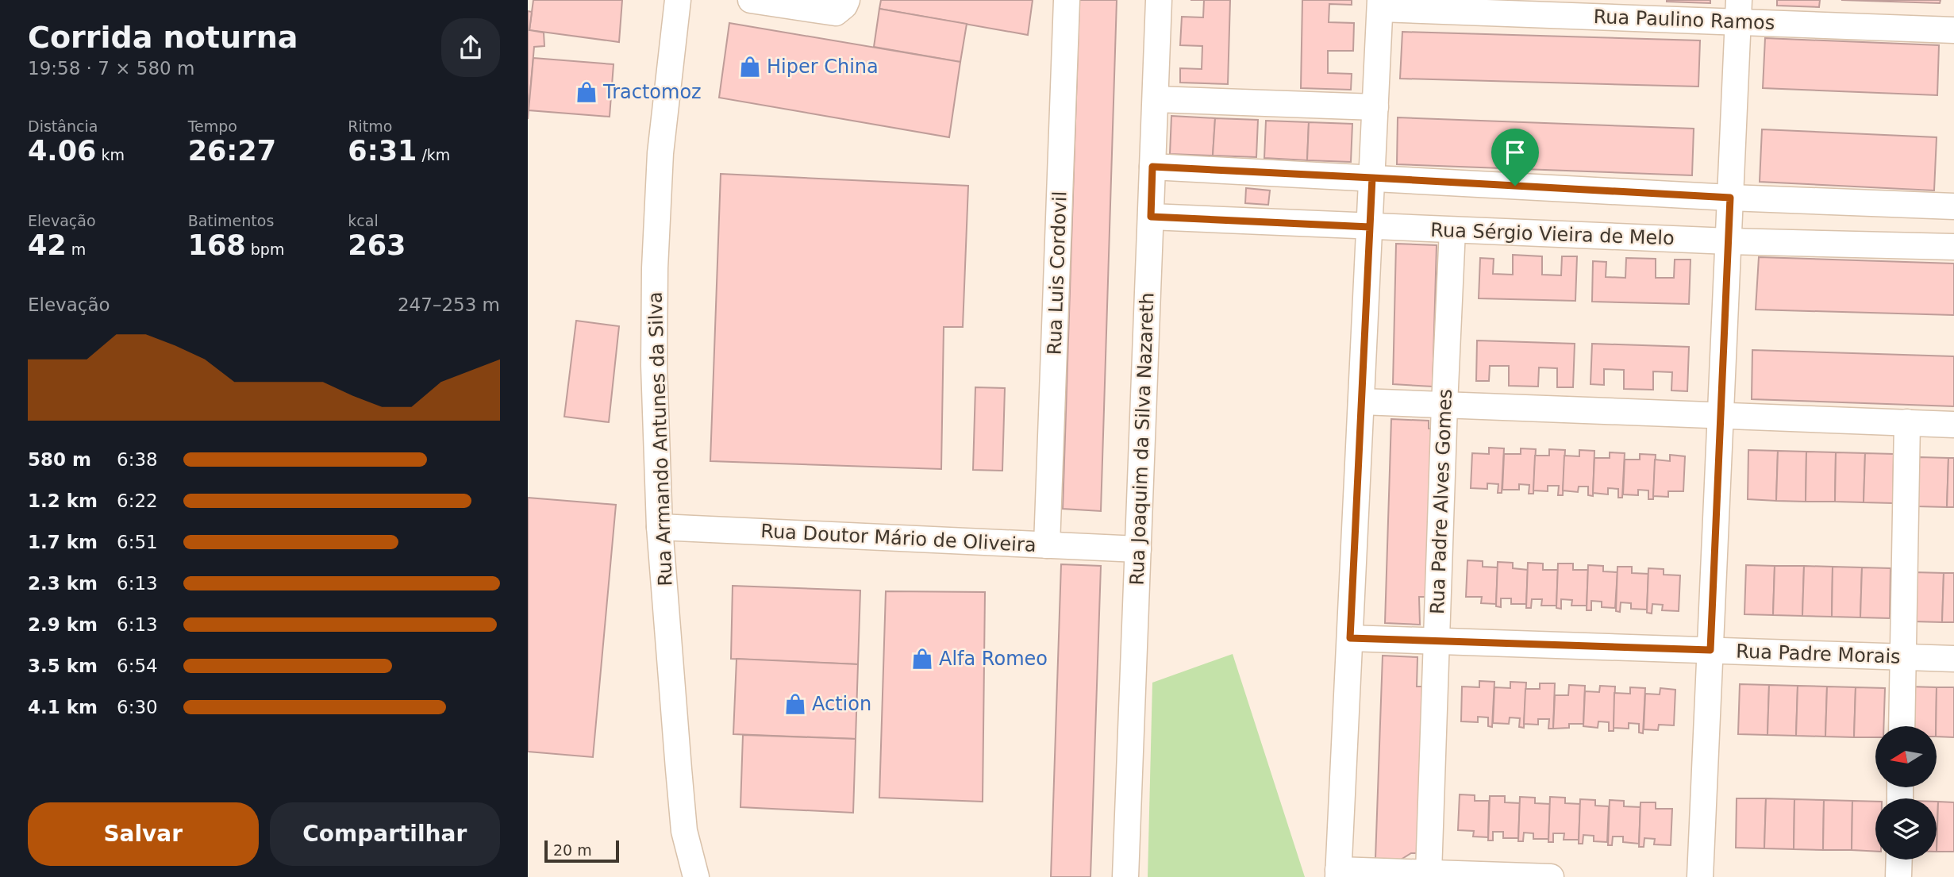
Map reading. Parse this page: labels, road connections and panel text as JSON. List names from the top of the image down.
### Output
{
  "streets": {
    "street": [
      "Rua Paulino Ramos",
      "Rua Sérgio Vieira de Melo",
      "Rua Luis Cordovil",
      "Rua Armando Antunes da Silva",
      "Rua Joaquim da Silva Nazareth",
      "Rua Padre Alves Gomes",
      "Rua Doutor Mário de Oliveira",
      "Rua Padre Morais"
    ]
  },
  "crossings": [
    ["Rua Sérgio Vieira de Melo", "Rua Joaquim da Silva Nazareth"],
    ["Rua Sérgio Vieira de Melo", "Rua Padre Alves Gomes"],
    ["Rua Luis Cordovil", "Rua Doutor Mário de Oliveira"],
    ["Rua Armando Antunes da Silva", "Rua Doutor Mário de Oliveira"],
    ["Rua Joaquim da Silva Nazareth", "Rua Doutor Mário de Oliveira"],
    ["Rua Padre Alves Gomes", "Rua Padre Morais"]
  ],
  "places": {
    "shop": [
      "Hiper China",
      "Tractomoz",
      "Alfa Romeo",
      "Action"
    ]
  },
  "scale_bar": "20 m",
  "north": "left",
  "page": {
    "heading": ["Corrida noturna", "19:58 · 7 × 580 m"],
    "stats": [
      ["Distância", "4.06 km"],
      ["Tempo", "26:27"],
      ["Ritmo", "6:31 /km"],
      ["Elevação", "42 m"],
      ["Batimentos", "168 bpm"],
      ["kcal", "263"]
    ],
    "chart": ["Elevação", "247–253 m"],
    "list": [
      {
        "name": "580 m",
        "note": "6:38"
      },
      {
        "name": "1.2 km",
        "note": "6:22"
      },
      {
        "name": "1.7 km",
        "note": "6:51"
      },
      {
        "name": "2.3 km",
        "note": "6:13"
      },
      {
        "name": "2.9 km",
        "note": "6:13"
      },
      {
        "name": "3.5 km",
        "note": "6:54"
      },
      {
        "name": "4.1 km",
        "note": "6:30"
      }
    ],
    "buttons": ["Salvar", "Compartilhar"],
    "scale": "20 m"
  }
}
